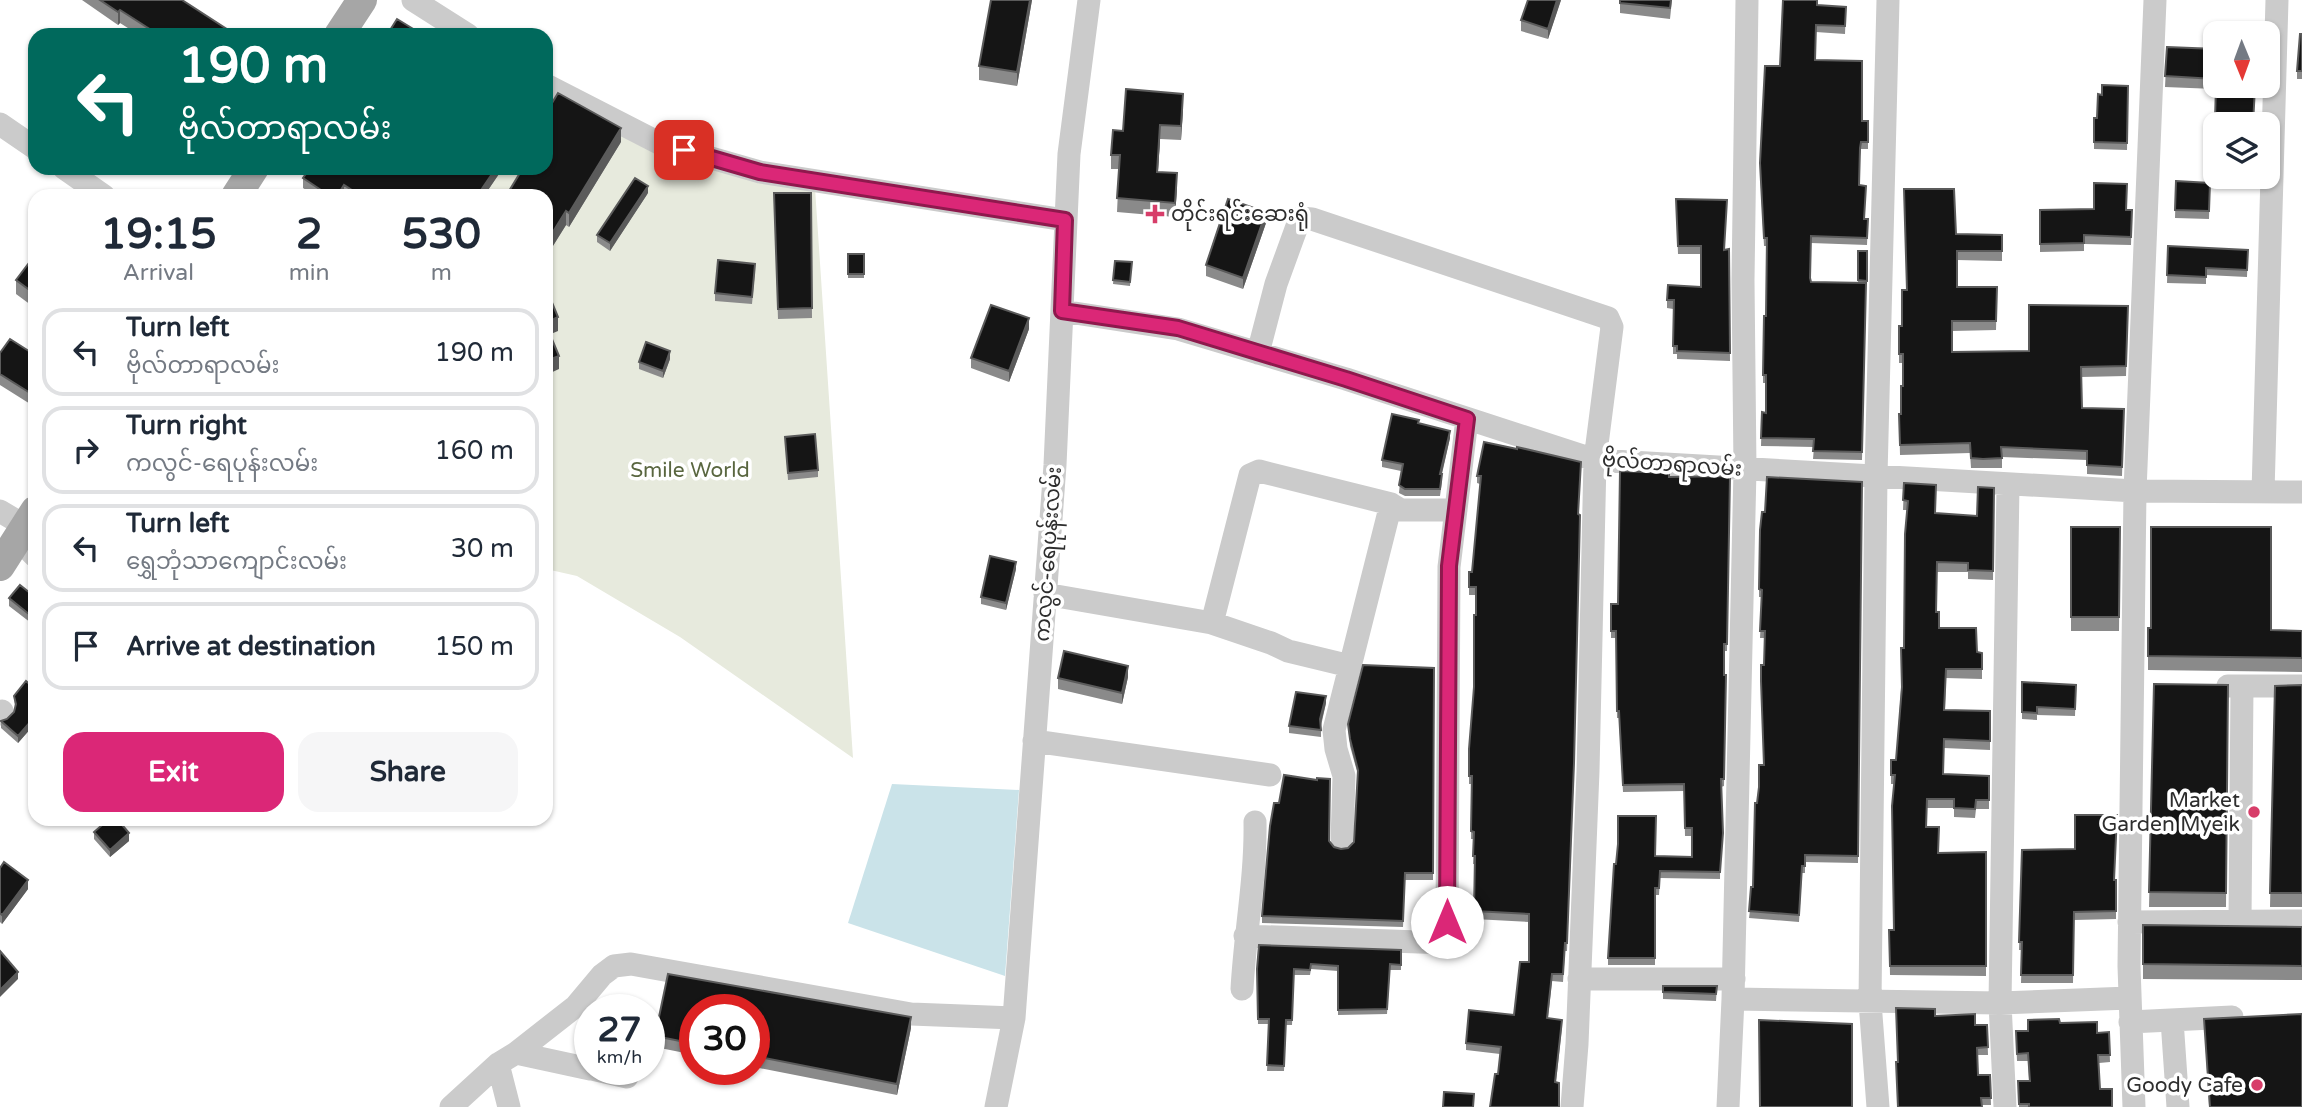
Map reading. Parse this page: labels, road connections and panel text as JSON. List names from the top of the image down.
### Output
{
  "streets": {
    "street": ["ဗိုလ်တာရာလမ်း", "ကလွင်-ရေပုန်းလမ်း"]
  },
  "crossings": [
    ["ဗိုလ်တာရာလမ်း", "ကလွင်-ရေပုန်းလမ်း"]
  ],
  "parks": ["Smile World"],
  "places": {
    "health": ["တိုင်းရင်းဆေးရုံ"],
    "other": ["Market Garden Myeik", "Goody Cafe"]
  },
  "north": "bottom",
  "page": {
    "turn": ["190 m", "ဗိုလ်တာရာလမ်း"],
    "eta": [
      "19:15",
      "Arrival",
      "2",
      "min",
      "530",
      "m"
    ],
    "list": [
      {
        "name": "Turn left",
        "note": "ဗိုလ်တာရာလမ်း",
        "value": "190 m"
      },
      {
        "name": "Turn right",
        "note": "ကလွင်-ရေပုန်းလမ်း",
        "value": "160 m"
      },
      {
        "name": "Turn left",
        "note": "ရွှေဘုံသာကျောင်းလမ်း",
        "value": "30 m"
      },
      {
        "name": "Arrive at destination",
        "value": "150 m"
      }
    ],
    "buttons": ["Exit", "Share"],
    "speed": "27 km/h",
    "limit": "30"
  }
}
